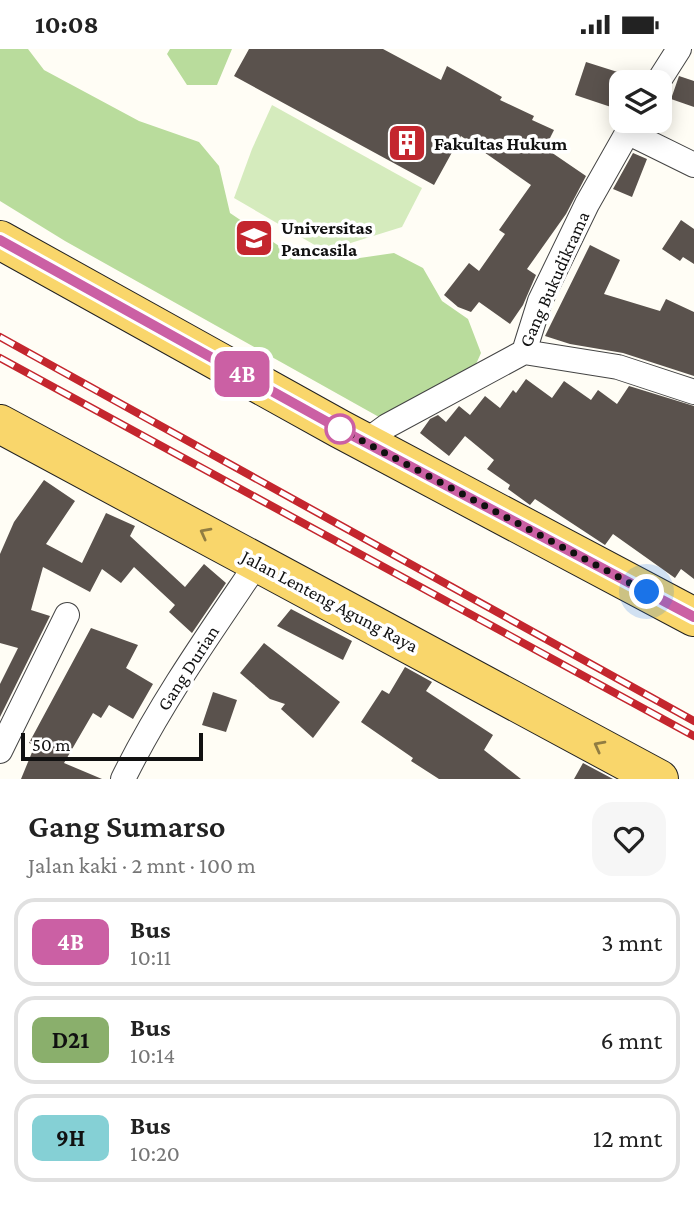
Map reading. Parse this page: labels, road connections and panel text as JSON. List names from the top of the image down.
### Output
{
  "streets": {
    "main road": ["Jalan Lenteng Agung Raya"],
    "street": ["Gang Bukudikrama", "Gang Durian"]
  },
  "crossings": [
    ["Jalan Lenteng Agung Raya", "Gang Durian"]
  ],
  "places": {
    "building": ["Fakultas Hukum"],
    "school or university": ["Universitas Pancasila"]
  },
  "lines": ["bus line 4B"],
  "scale_bar": "50 m",
  "page": {
    "status": "10:08",
    "on_map": "4B",
    "scale": "50 m",
    "heading": ["Gang Sumarso", "Jalan kaki · 2 mnt · 100 m"],
    "list": [
      {
        "mark": "4B",
        "name": "Bus",
        "note": "10:11",
        "value": "3 mnt"
      },
      {
        "mark": "D21",
        "name": "Bus",
        "note": "10:14",
        "value": "6 mnt"
      },
      {
        "mark": "9H",
        "name": "Bus",
        "note": "10:20",
        "value": "12 mnt"
      }
    ]
  }
}
